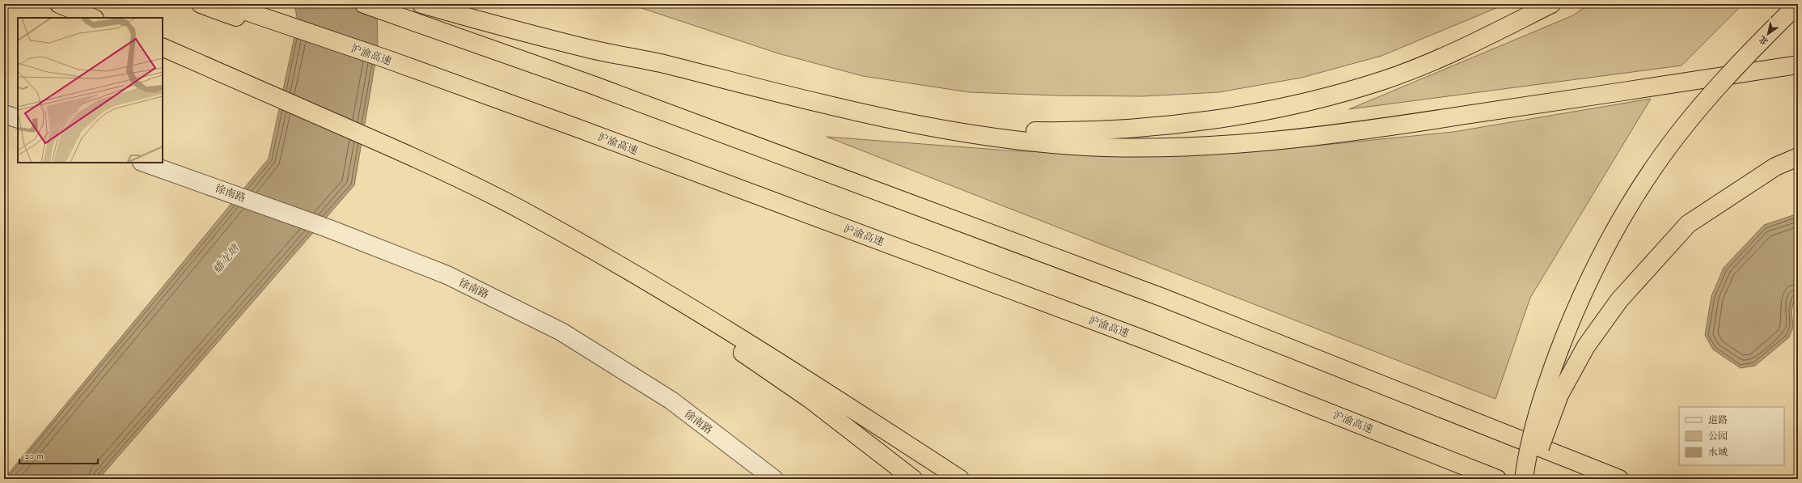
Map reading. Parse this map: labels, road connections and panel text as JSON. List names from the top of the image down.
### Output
{
  "streets": {
    "highway": ["沪渝高速"],
    "street": ["徐南路"]
  },
  "water": ["蟠龙塘"],
  "legend": ["道路", "公园", "水域"],
  "scale_bar": "20 m",
  "north": "bottom left"
}
